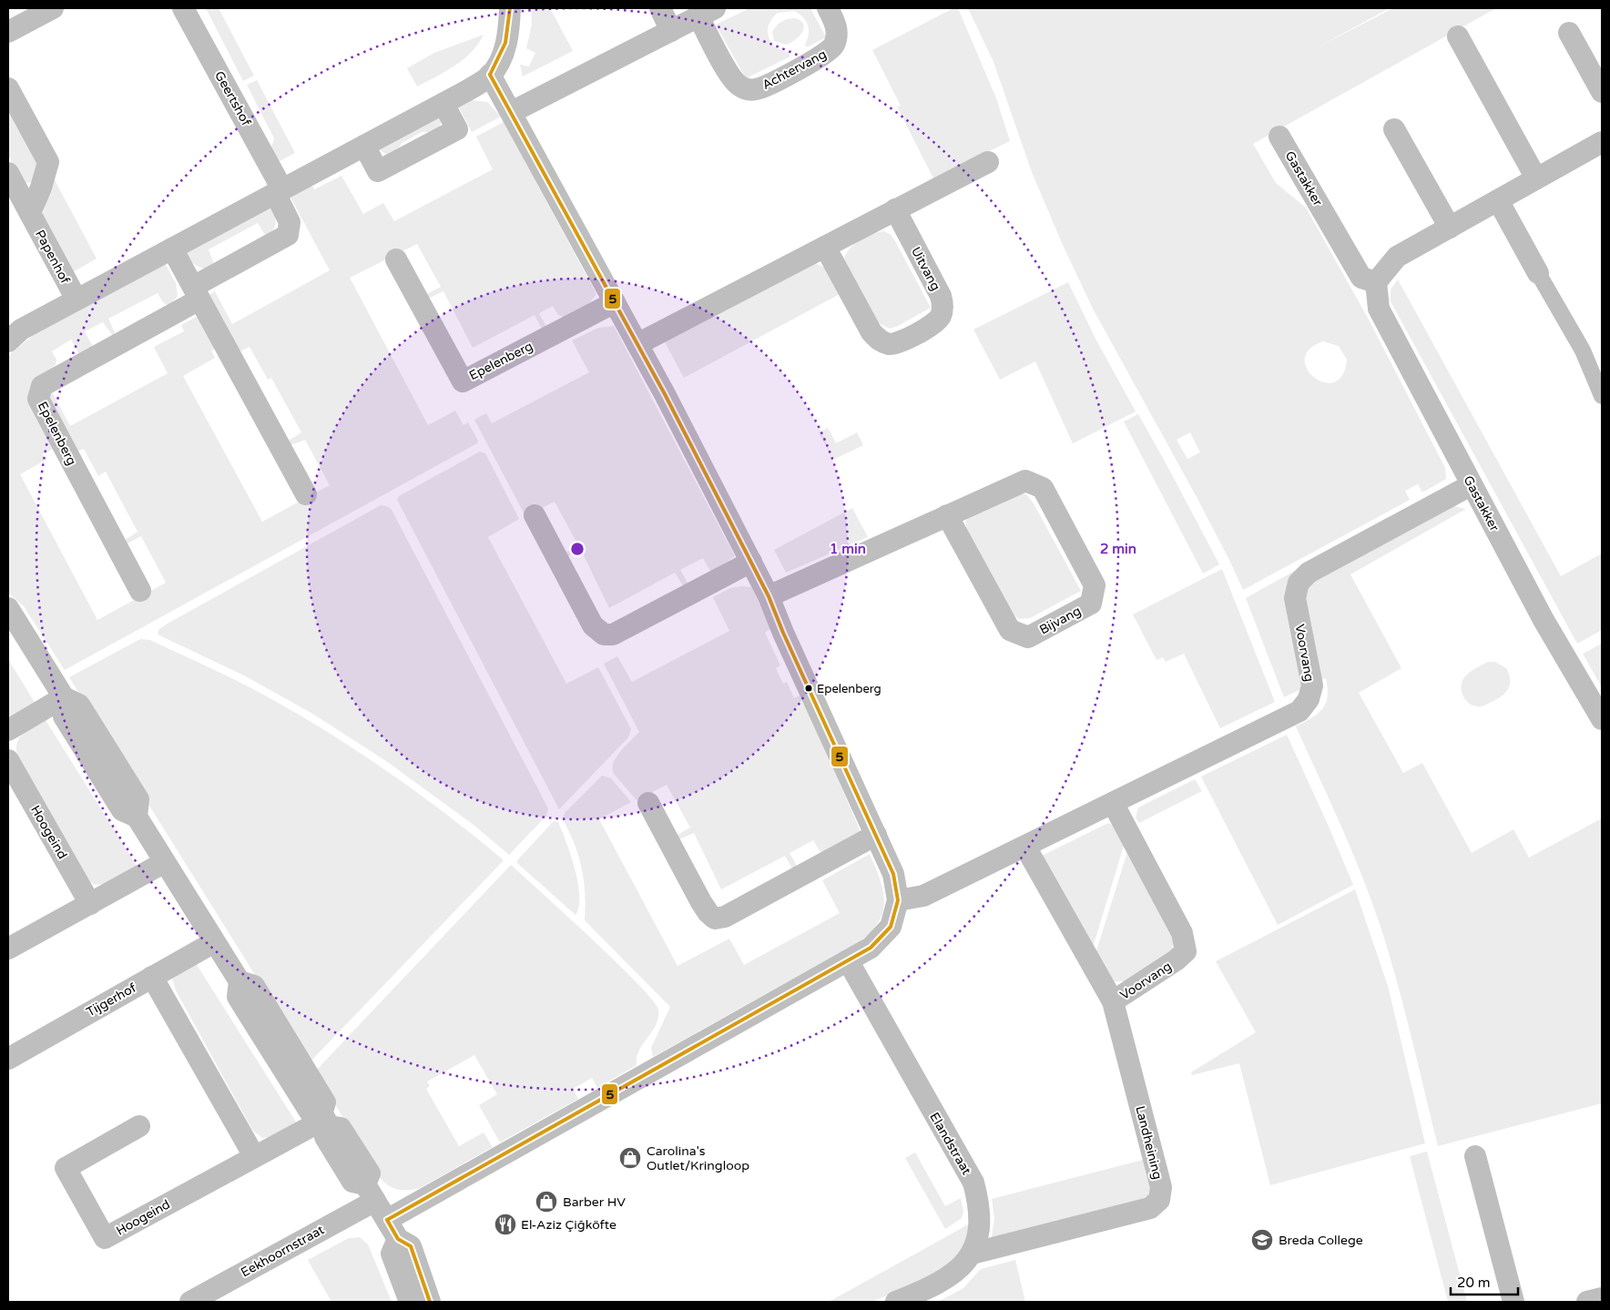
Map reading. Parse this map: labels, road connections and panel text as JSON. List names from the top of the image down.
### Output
{
  "streets": {
    "street": [
      "Achtervang",
      "Geertshof",
      "Gastakker",
      "Papenhof",
      "Uitvang",
      "Epelenberg",
      "Bijvang",
      "Voorvang",
      "Hoogeind",
      "Tijgerhof",
      "Landheining",
      "Elandstraat",
      "Eekhoornstraat"
    ]
  },
  "crossings": [
    ["Geertshof", "Epelenberg"],
    ["Gastakker", "Voorvang"],
    ["Voorvang", "Landheining"],
    ["Landheining", "Elandstraat"]
  ],
  "places": {
    "other": ["Epelenberg"],
    "shop": ["Carolina's Outlet/Kringloop", "Barber HV"],
    "restaurant": ["El-Aziz Çiğköfte"],
    "school or university": ["Breda College"]
  },
  "lines": ["transit line 5"],
  "scale_bar": "20 m",
  "rings": ["1 min", "2 min"]
}
